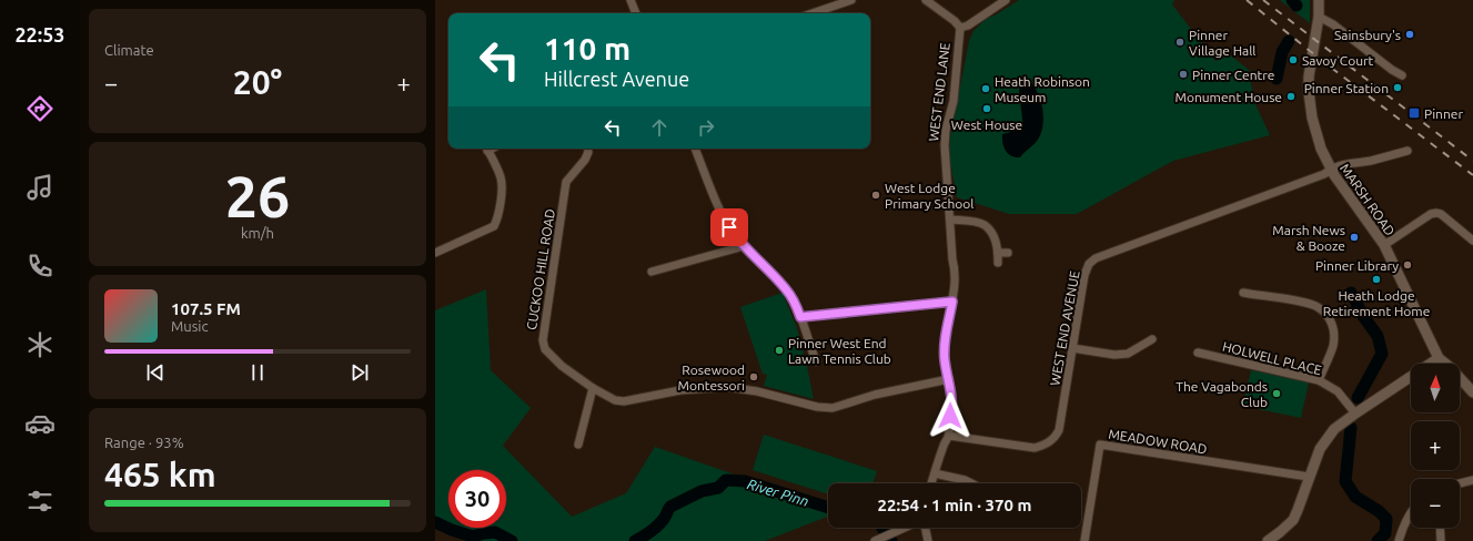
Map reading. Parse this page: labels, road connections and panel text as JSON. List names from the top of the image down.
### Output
{
  "streets": {
    "street": [
      "WEST END LANE",
      "MARSH ROAD",
      "CUCKOO HILL ROAD",
      "WEST END AVENUE",
      "HOLWELL PLACE",
      "MEADOW ROAD"
    ]
  },
  "crossings": [
    ["WEST END LANE", "CUCKOO HILL ROAD"],
    ["WEST END LANE", "WEST END AVENUE"],
    ["MARSH ROAD", "WEST END AVENUE"]
  ],
  "water": ["River Pinn"],
  "places": {
    "other": [
      "Sainsbury's",
      "Pinner Village Hall",
      "Savoy Court",
      "Pinner Centre",
      "Pinner Station",
      "Heath Robinson Museum",
      "Monument House",
      "West House",
      "West Lodge Primary School",
      "Marsh News & Booze",
      "Pinner Library",
      "Heath Lodge Retirement Home",
      "Pinner West End Lawn Tennis Club",
      "Rosewood Montessori",
      "The Vagabonds Club"
    ],
    "transit": ["Pinner"]
  },
  "north": "top",
  "page": {
    "tabs": "22:53",
    "tile": [
      "Climate",
      ["26", "km/h"],
      ["Range · 93%", "465 km"]
    ],
    "turn": ["110 m", "Hillcrest Avenue"],
    "heat": ["−", "20°", "+"],
    "song": ["107.5 FM", "Music"],
    "map_buttons": ["+", "−"],
    "limit": "30",
    "trip": "22:54 · 1 min · 370 m"
  }
}
